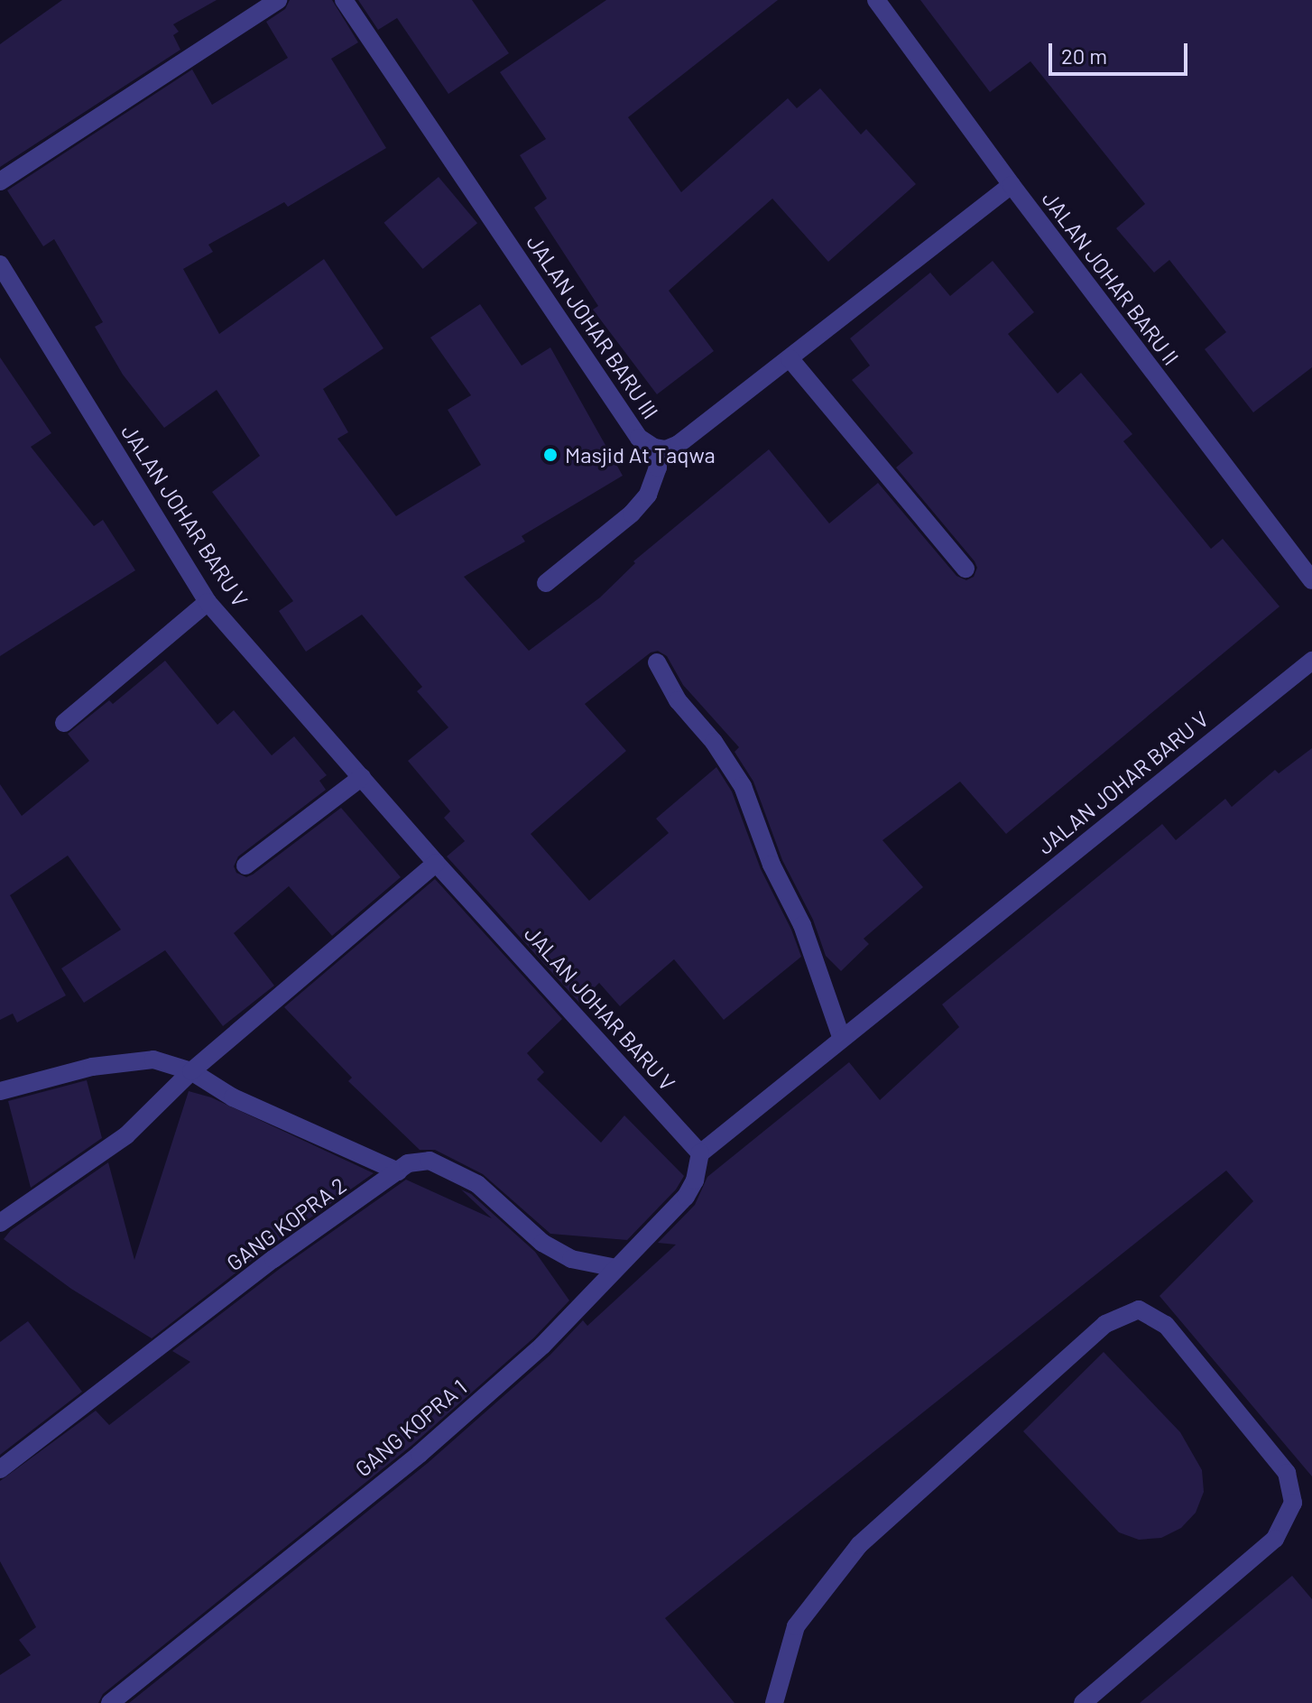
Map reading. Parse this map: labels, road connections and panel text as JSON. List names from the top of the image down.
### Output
{
  "streets": {
    "street": [
      "JALAN JOHAR BARU II",
      "JALAN JOHAR BARU III",
      "JALAN JOHAR BARU V",
      "GANG KOPRA 2",
      "GANG KOPRA 1"
    ]
  },
  "crossings": [
    ["JALAN JOHAR BARU II", "JALAN JOHAR BARU III"],
    ["JALAN JOHAR BARU V", "GANG KOPRA 1"],
    ["GANG KOPRA 2", "GANG KOPRA 1"]
  ],
  "places": ["Masjid At Taqwa"],
  "scale_bar": "20 m"
}
